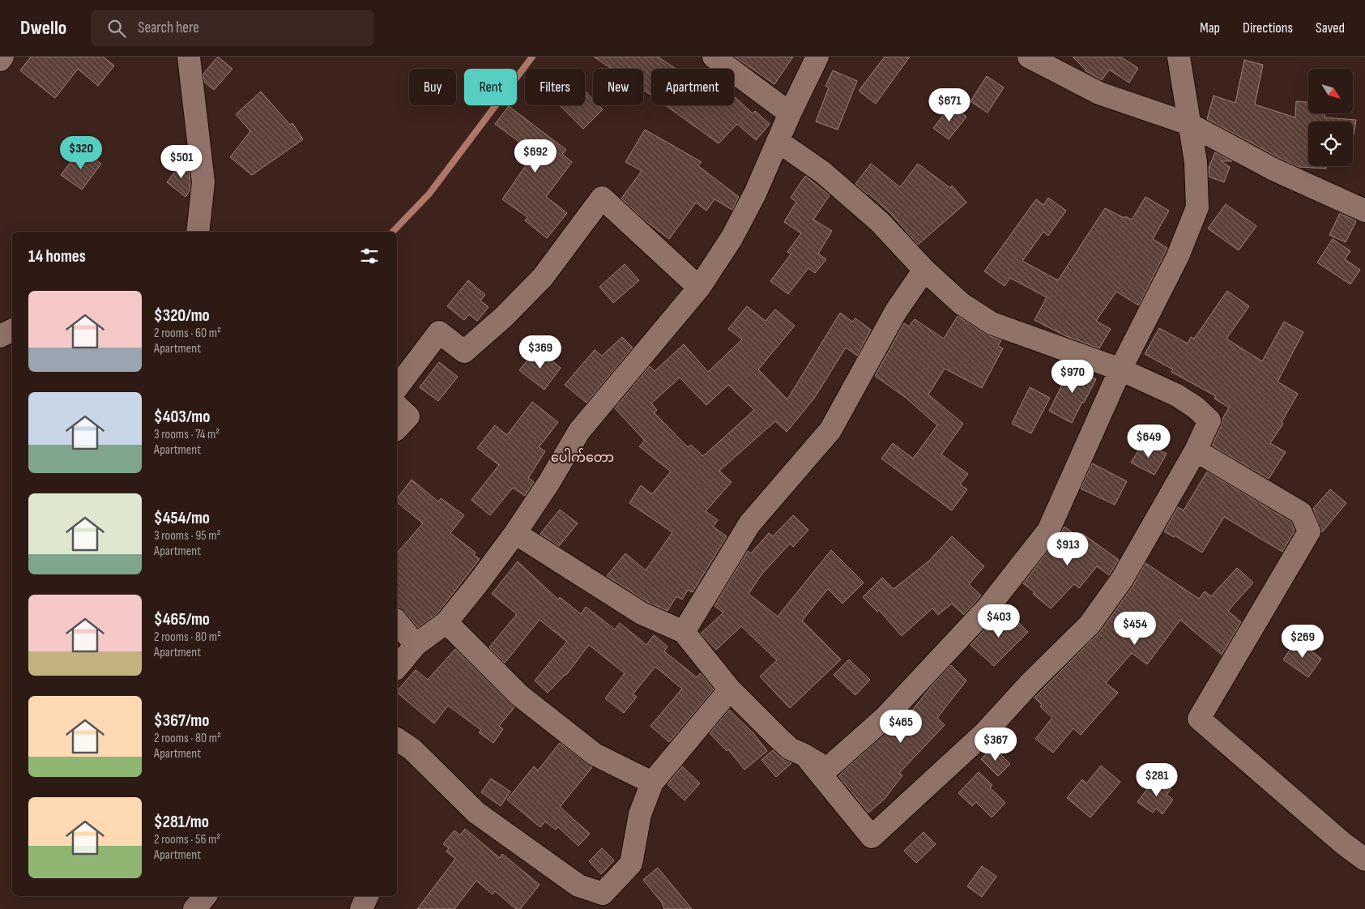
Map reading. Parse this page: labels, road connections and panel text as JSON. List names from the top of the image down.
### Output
{
  "districts": ["ပေါက်တော"],
  "north": "bottom right",
  "page": {
    "header": "Dwello",
    "search": "Search here",
    "nav": ["Map", "Directions", "Saved"],
    "chip": [
      "Buy",
      "Rent",
      "Filters",
      "New",
      "Apartment"
    ],
    "price": [
      "$671",
      "$320",
      "$692",
      "$501",
      "$369",
      "$970",
      "$649",
      "$913",
      "$403",
      "$454",
      "$269",
      "$465",
      "$367",
      "$281"
    ],
    "heading": "14 homes",
    "list": [
      {
        "name": "$320/mo",
        "note": "2 rooms · 60 m² · Apartment"
      },
      {
        "name": "$403/mo",
        "note": "3 rooms · 74 m² · Apartment"
      },
      {
        "name": "$454/mo",
        "note": "3 rooms · 95 m² · Apartment"
      },
      {
        "name": "$465/mo",
        "note": "2 rooms · 80 m² · Apartment"
      },
      {
        "name": "$367/mo",
        "note": "2 rooms · 80 m² · Apartment"
      },
      {
        "name": "$281/mo",
        "note": "2 rooms · 56 m² · Apartment"
      }
    ]
  }
}
